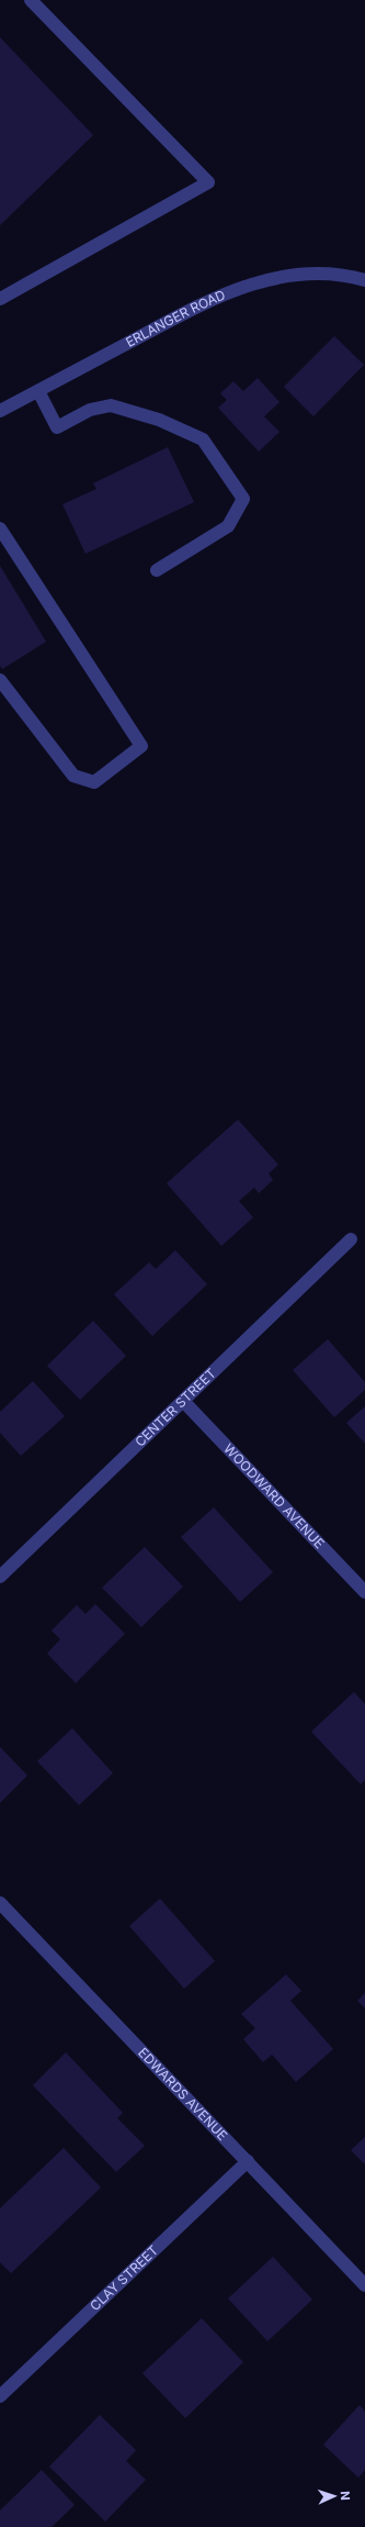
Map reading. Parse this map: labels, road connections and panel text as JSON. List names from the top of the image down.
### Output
{
  "streets": {
    "street": [
      "ERLANGER ROAD",
      "CENTER STREET",
      "WOODWARD AVENUE",
      "EDWARDS AVENUE",
      "CLAY STREET"
    ]
  },
  "crossings": [
    ["CENTER STREET", "WOODWARD AVENUE"],
    ["EDWARDS AVENUE", "CLAY STREET"]
  ],
  "north": "right"
}
